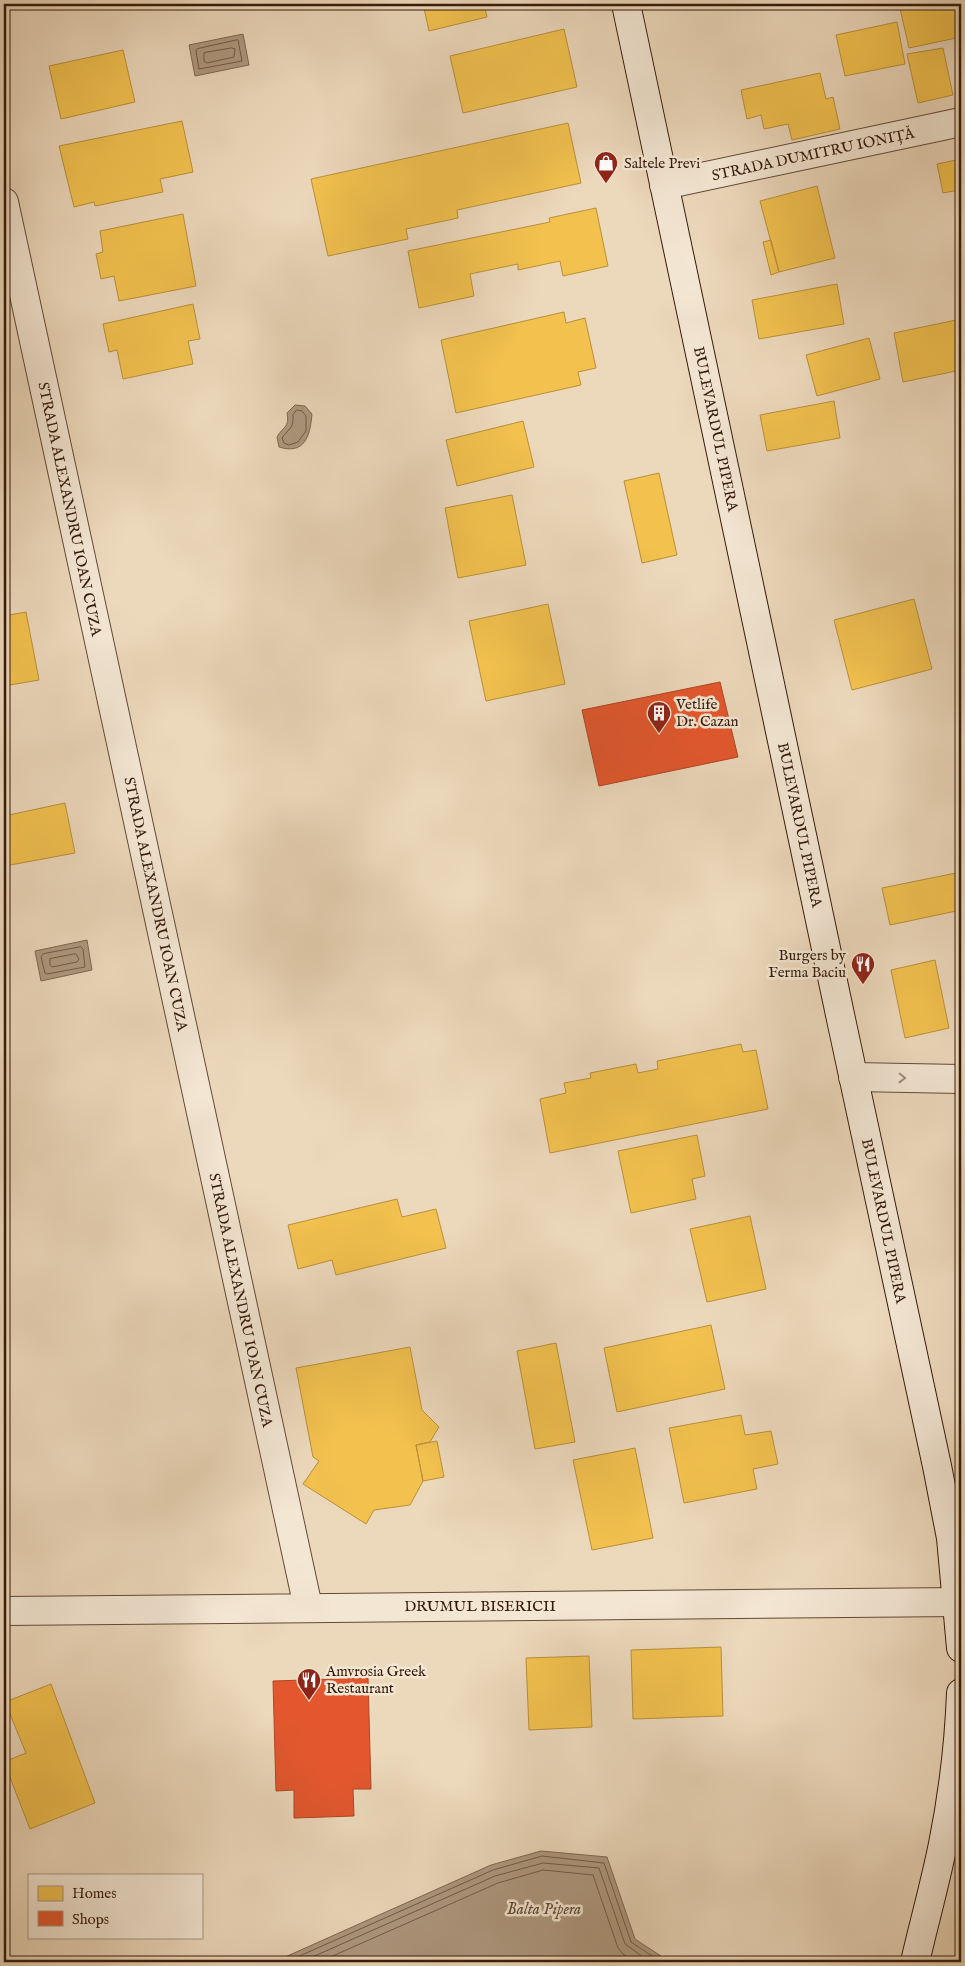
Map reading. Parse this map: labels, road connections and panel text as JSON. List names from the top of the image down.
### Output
{
  "streets": {
    "street": [
      "STRADA DUMITRU IONIȚĂ",
      "BULEVARDUL PIPERA",
      "STRADA ALEXANDRU IOAN CUZA",
      "DRUMUL BISERICII"
    ]
  },
  "crossings": [
    ["STRADA DUMITRU IONIȚĂ", "BULEVARDUL PIPERA"],
    ["BULEVARDUL PIPERA", "DRUMUL BISERICII"],
    ["STRADA ALEXANDRU IOAN CUZA", "DRUMUL BISERICII"]
  ],
  "water": ["Balta Pipera"],
  "places": {
    "shop": ["Saltele Previ"],
    "building": ["Vetlife Dr. Cazan"],
    "restaurant": ["Burgers by Ferma Baciu", "Amvrosia Greek Restaurant"]
  },
  "legend": ["Homes", "Shops"]
}
